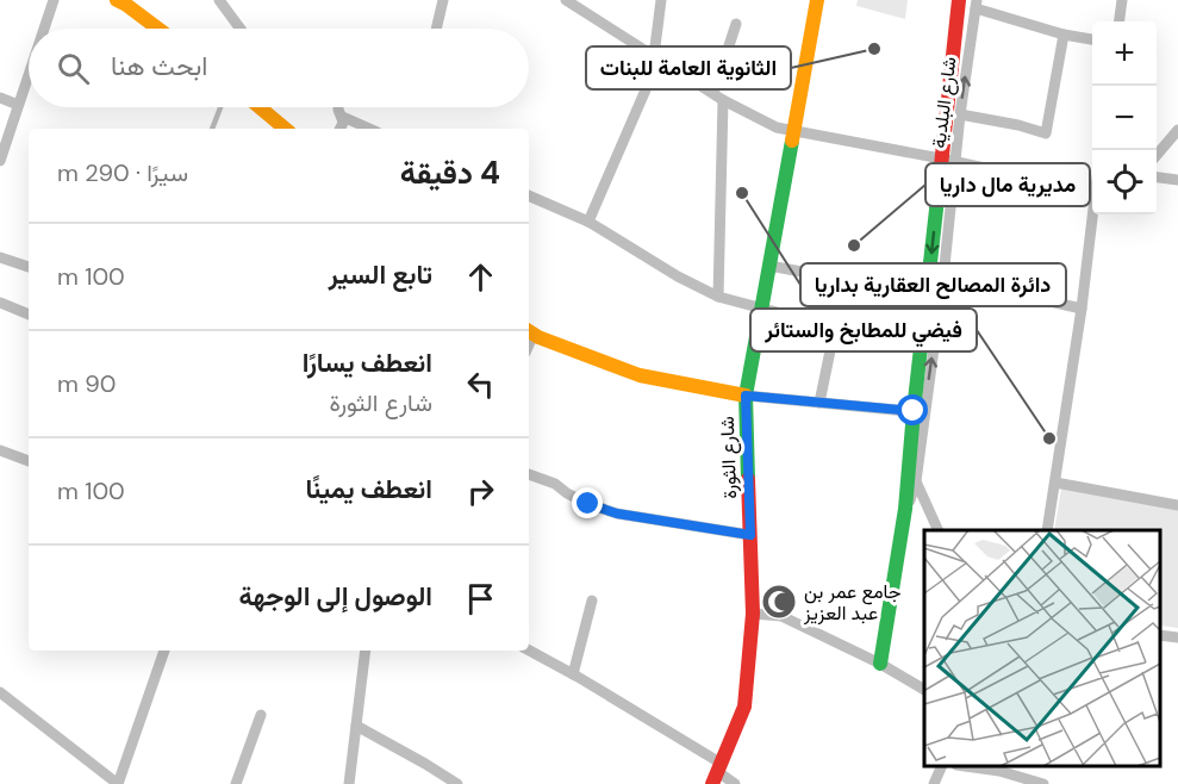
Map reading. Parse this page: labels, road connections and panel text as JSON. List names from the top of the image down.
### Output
{
  "streets": {
    "street": ["شارع البلدية", "شارع الثورة"]
  },
  "places": {
    "other": [
      "الثانوية العامة للبنات",
      "دائرة المصالح العقارية بداريا",
      "مديرية مال داريا",
      "فيضي للمطابخ والستائر"
    ],
    "mosque": ["جامع عمر بن عبد العزيز"]
  },
  "page": {
    "map_buttons": ["+", "−"],
    "search": "ابحث هنا",
    "heading": ["4 دقيقة", "سيرًا · 290 m"],
    "list": [
      ["تابع السير", "100 m"],
      ["انعطف يسارًا", "شارع الثورة", "90 m"],
      ["انعطف يمينًا", "100 m"],
      "الوصول إلى الوجهة"
    ]
  }
}
